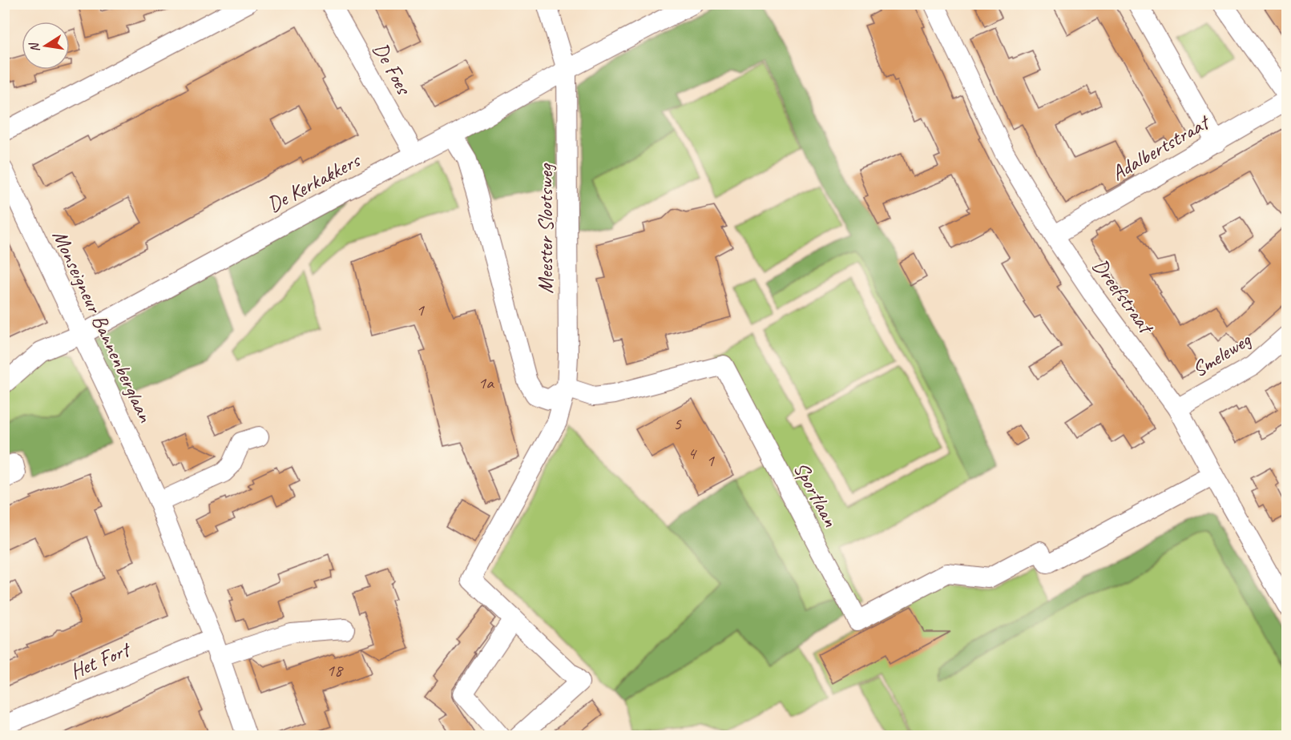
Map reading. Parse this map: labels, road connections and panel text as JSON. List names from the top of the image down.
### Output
{
  "streets": {
    "street": [
      "De Foes",
      "Adalbertstraat",
      "De Kerkakkers",
      "Meester Slootsweg",
      "Dreefstraat",
      "Monseigneur Bannenberglaan",
      "Smeleweg",
      "Sportlaan",
      "Het Fort"
    ]
  },
  "crossings": [
    ["De Foes", "De Kerkakkers"],
    ["Adalbertstraat", "Dreefstraat"],
    ["De Kerkakkers", "Meester Slootsweg"],
    ["De Kerkakkers", "Monseigneur Bannenberglaan"],
    ["Meester Slootsweg", "Sportlaan"],
    ["Dreefstraat", "Smeleweg"],
    ["Dreefstraat", "Sportlaan"],
    ["Monseigneur Bannenberglaan", "Het Fort"]
  ],
  "house_numbers": [
    "1",
    "1a",
    "5",
    "4",
    "1",
    "18"
  ],
  "north": "left"
}
